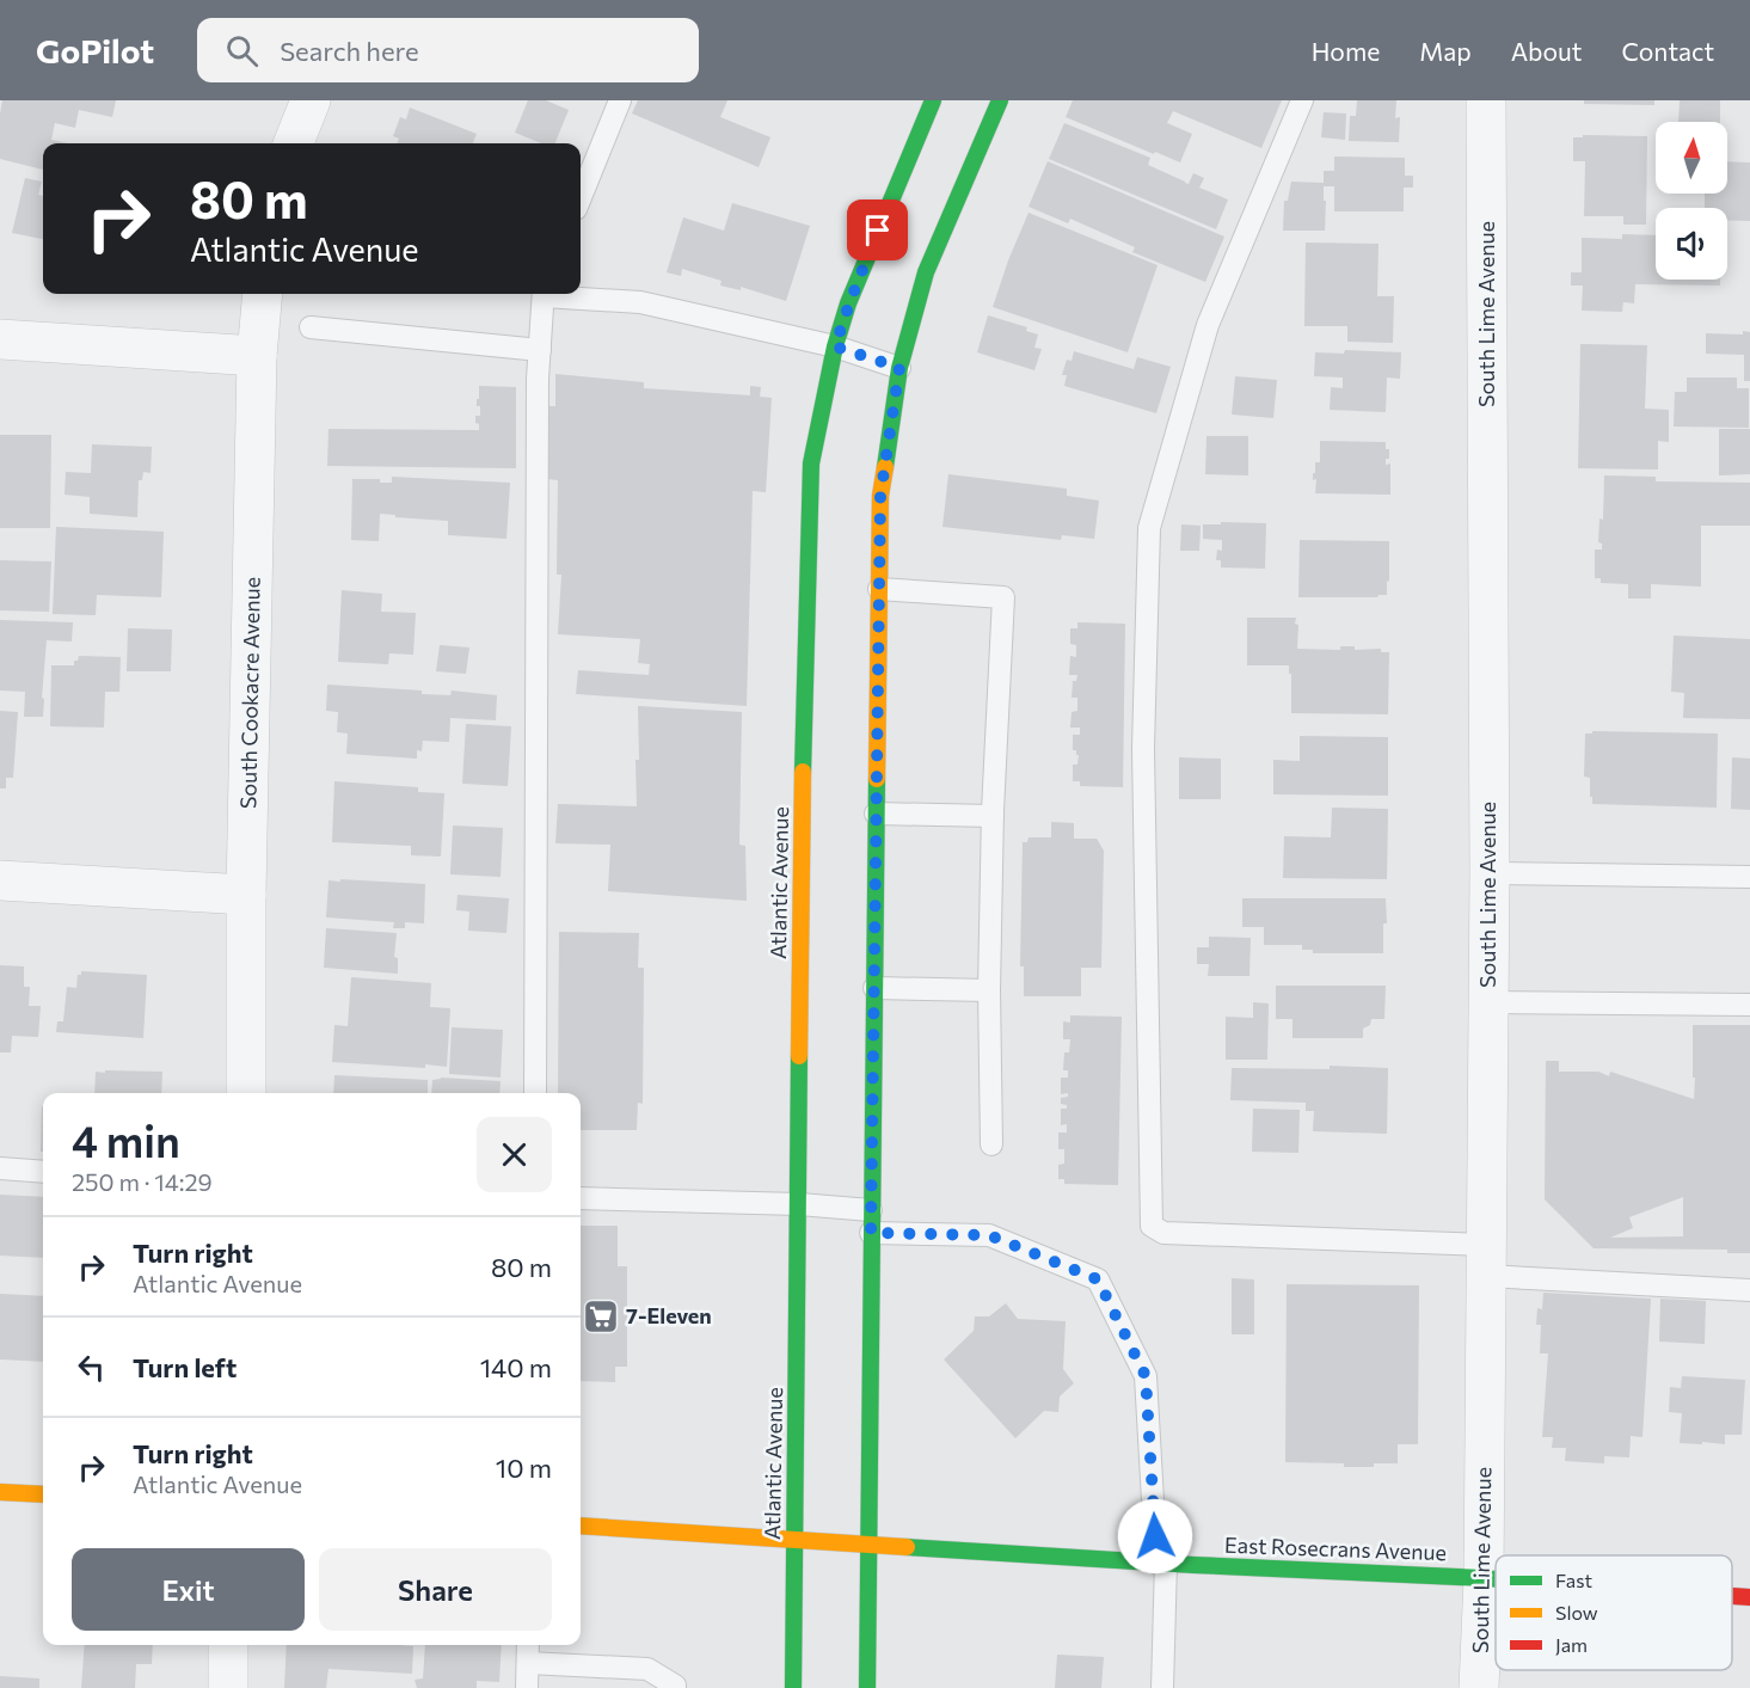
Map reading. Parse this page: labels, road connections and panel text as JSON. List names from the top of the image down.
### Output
{
  "streets": {
    "main road": ["Atlantic Avenue", "East Rosecrans Avenue"],
    "street": ["South Lime Avenue", "South Cookacre Avenue"]
  },
  "crossings": [
    ["South Lime Avenue", "East Rosecrans Avenue"],
    ["Atlantic Avenue", "East Rosecrans Avenue"]
  ],
  "places": {
    "supermarket": ["7-Eleven"]
  },
  "legend": ["Fast", "Slow", "Jam"],
  "north": "top",
  "page": {
    "header": "GoPilot",
    "search": "Search here",
    "nav": [
      "Home",
      "Map",
      "About",
      "Contact"
    ],
    "turn": ["80 m", "Atlantic Avenue"],
    "heading": ["4 min", "250 m · 14:29"],
    "list": [
      {
        "name": "Turn right",
        "note": "Atlantic Avenue",
        "value": "80 m"
      },
      {
        "name": "Turn left",
        "value": "140 m"
      },
      {
        "name": "Turn right",
        "note": "Atlantic Avenue",
        "value": "10 m"
      }
    ],
    "buttons": ["Exit", "Share"]
  }
}
